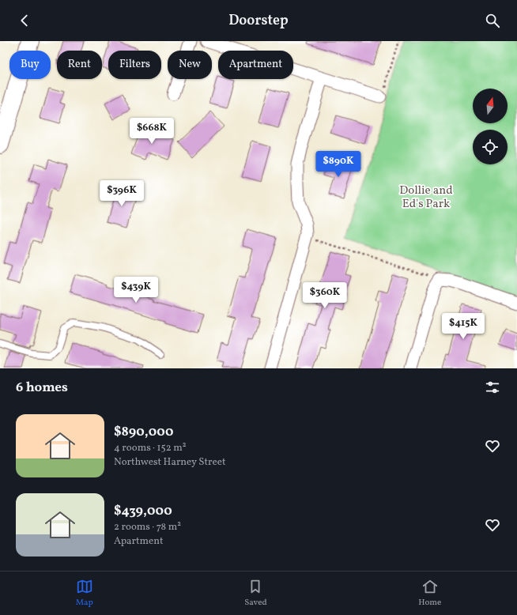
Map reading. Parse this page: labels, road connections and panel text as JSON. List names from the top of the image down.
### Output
{
  "parks": ["Dollie and Ed's Park"],
  "north": "top",
  "page": {
    "header": "Doorstep",
    "chip": [
      "Buy",
      "Rent",
      "Filters",
      "New",
      "Apartment"
    ],
    "price": [
      "$668K",
      "$890K",
      "$396K",
      "$439K",
      "$360K",
      "$415K"
    ],
    "heading": "6 homes",
    "list": [
      {
        "name": "$890,000",
        "note": "4 rooms · 152 m² · Northwest Harney Street"
      },
      {
        "name": "$439,000",
        "note": "2 rooms · 78 m² · Apartment"
      }
    ],
    "tabs": ["Map", "Saved", "Home"]
  }
}
